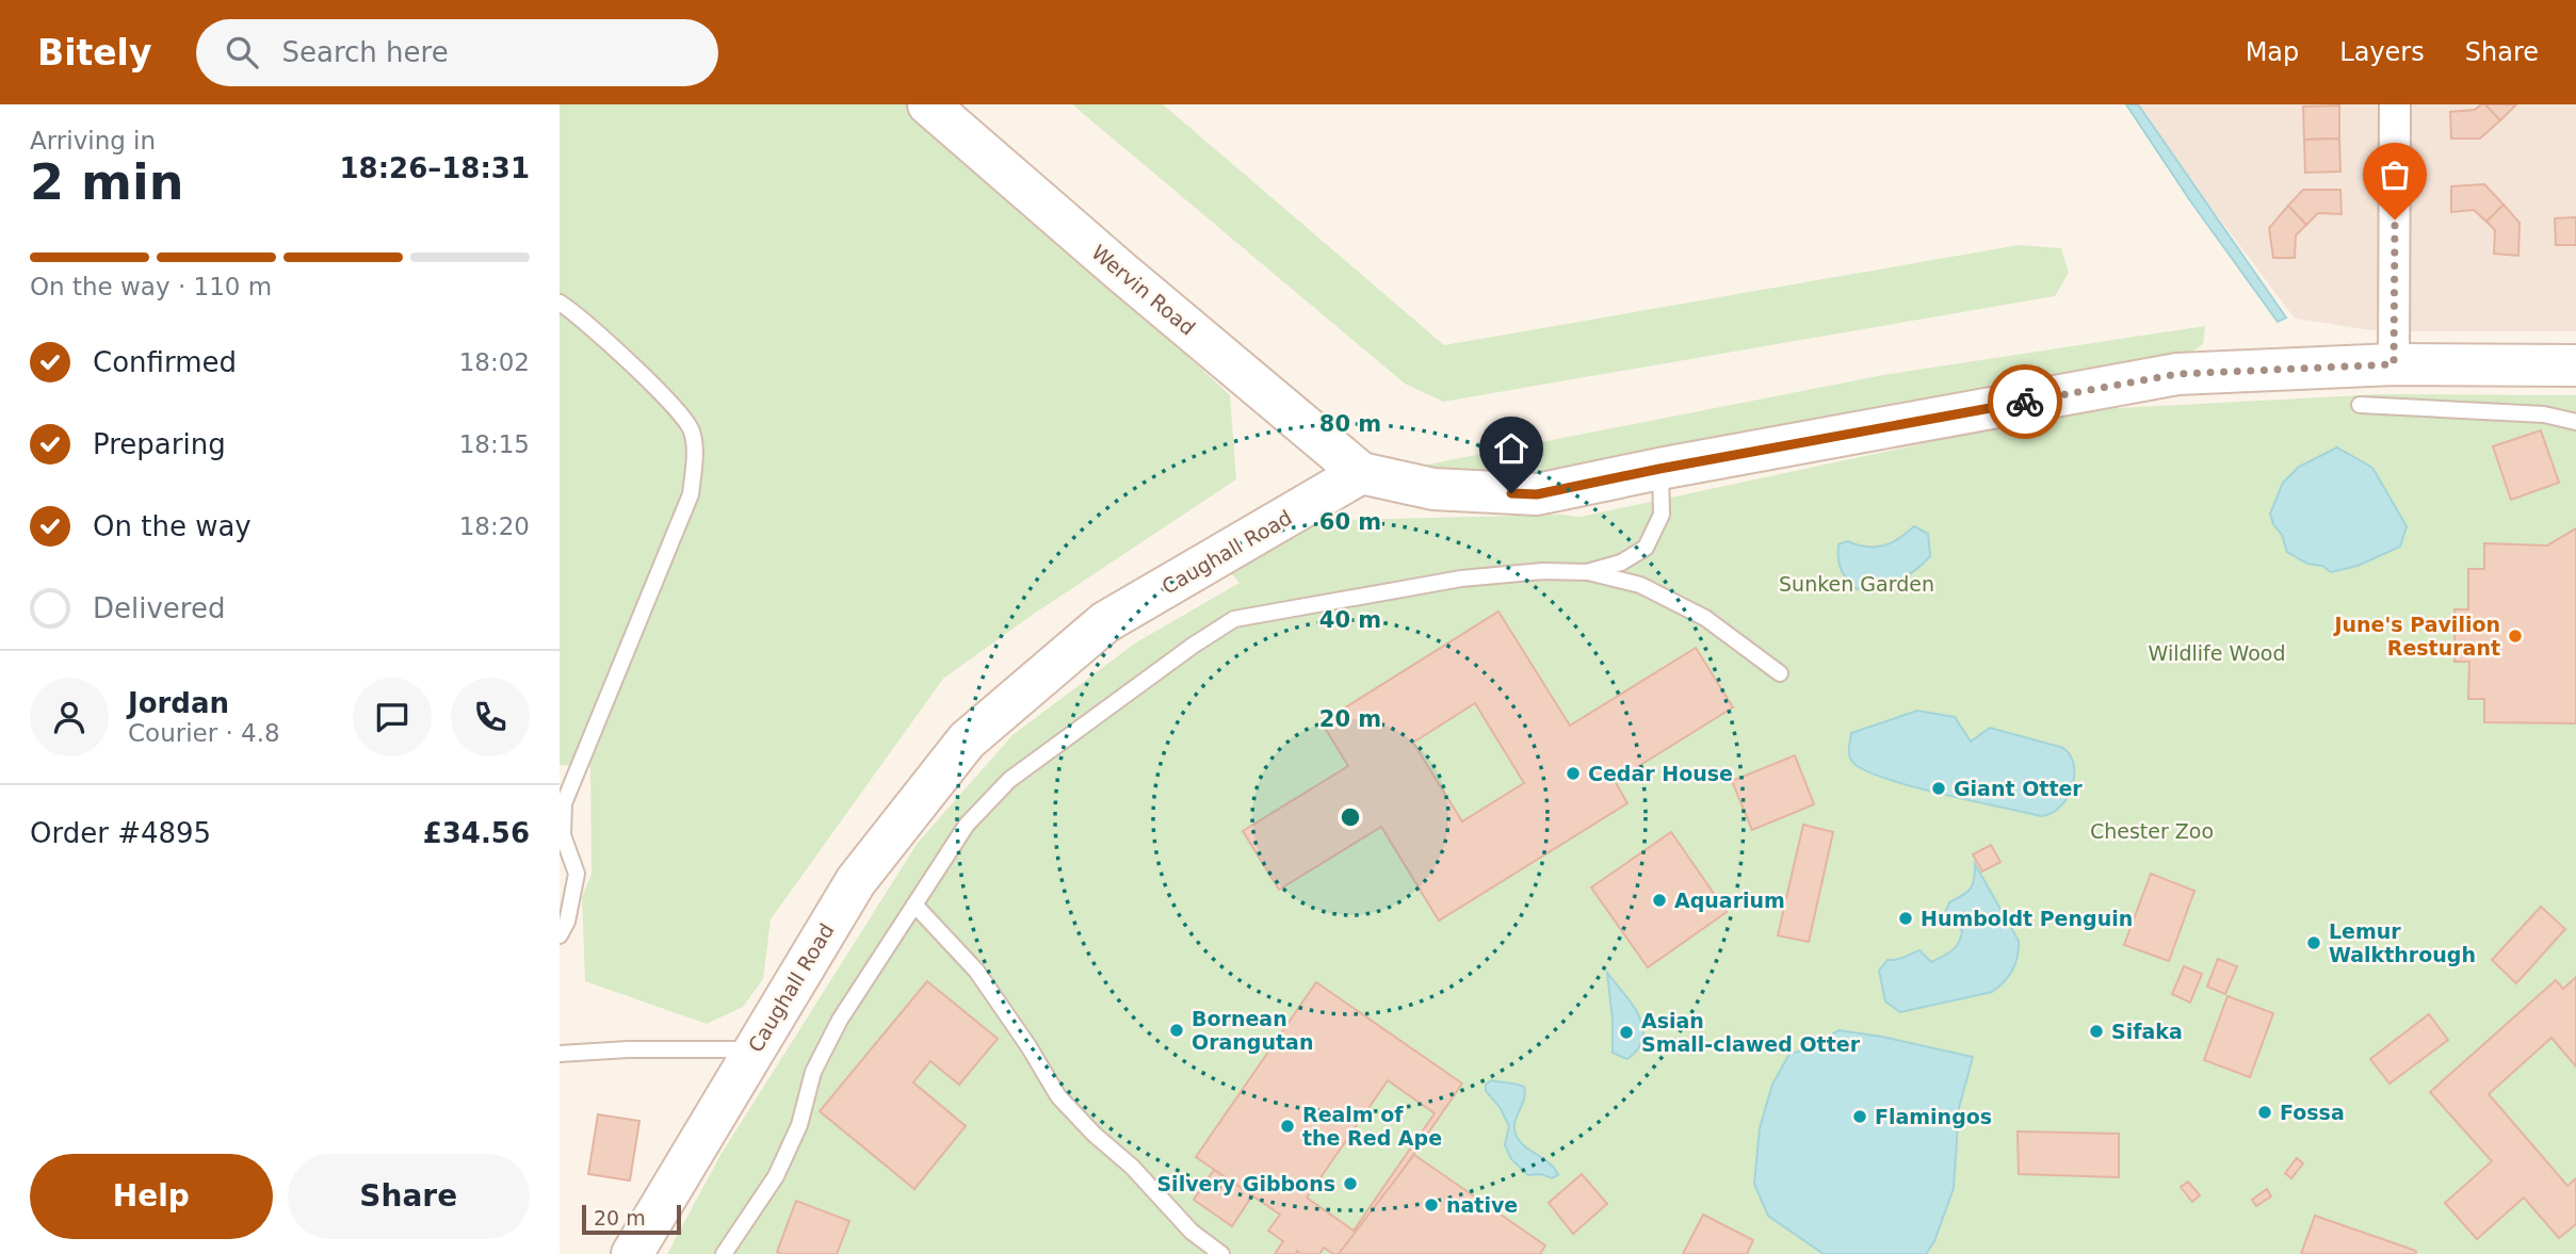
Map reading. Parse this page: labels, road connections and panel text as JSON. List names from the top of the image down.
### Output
{
  "streets": {
    "street": ["Wervin Road", "Caughall Road"]
  },
  "crossings": [
    ["Wervin Road", "Caughall Road"]
  ],
  "parks": ["Sunken Garden", "Wildlife Wood", "Chester Zoo"],
  "places": [
    "June's Pavilion Resturant",
    "Cedar House",
    "Giant Otter",
    "Aquarium",
    "Humboldt Penguin",
    "Lemur Walkthrough",
    "Bornean Orangutan",
    "Sifaka",
    "Asian Small-clawed Otter",
    "Fossa",
    "Flamingos",
    "Realm of the Red Ape",
    "Silvery Gibbons",
    "native"
  ],
  "scale_bar": "20 m",
  "page": {
    "header": "Bitely",
    "search": "Search here",
    "nav": ["Map", "Layers", "Share"],
    "heading": ["2 min", "Arriving in", "18:26–18:31"],
    "panel": [
      "Jordan",
      "Courier · 4.8",
      "Order #4895",
      "£34.56"
    ],
    "bar": "On the way · 110 m",
    "list": [
      ["Confirmed", "18:02"],
      ["Preparing", "18:15"],
      ["On the way", "18:20"],
      "Delivered"
    ],
    "buttons": ["Help", "Share"],
    "scale": "20 m"
  },
  "rings": [
    "80 m",
    "60 m",
    "40 m",
    "20 m"
  ]
}
